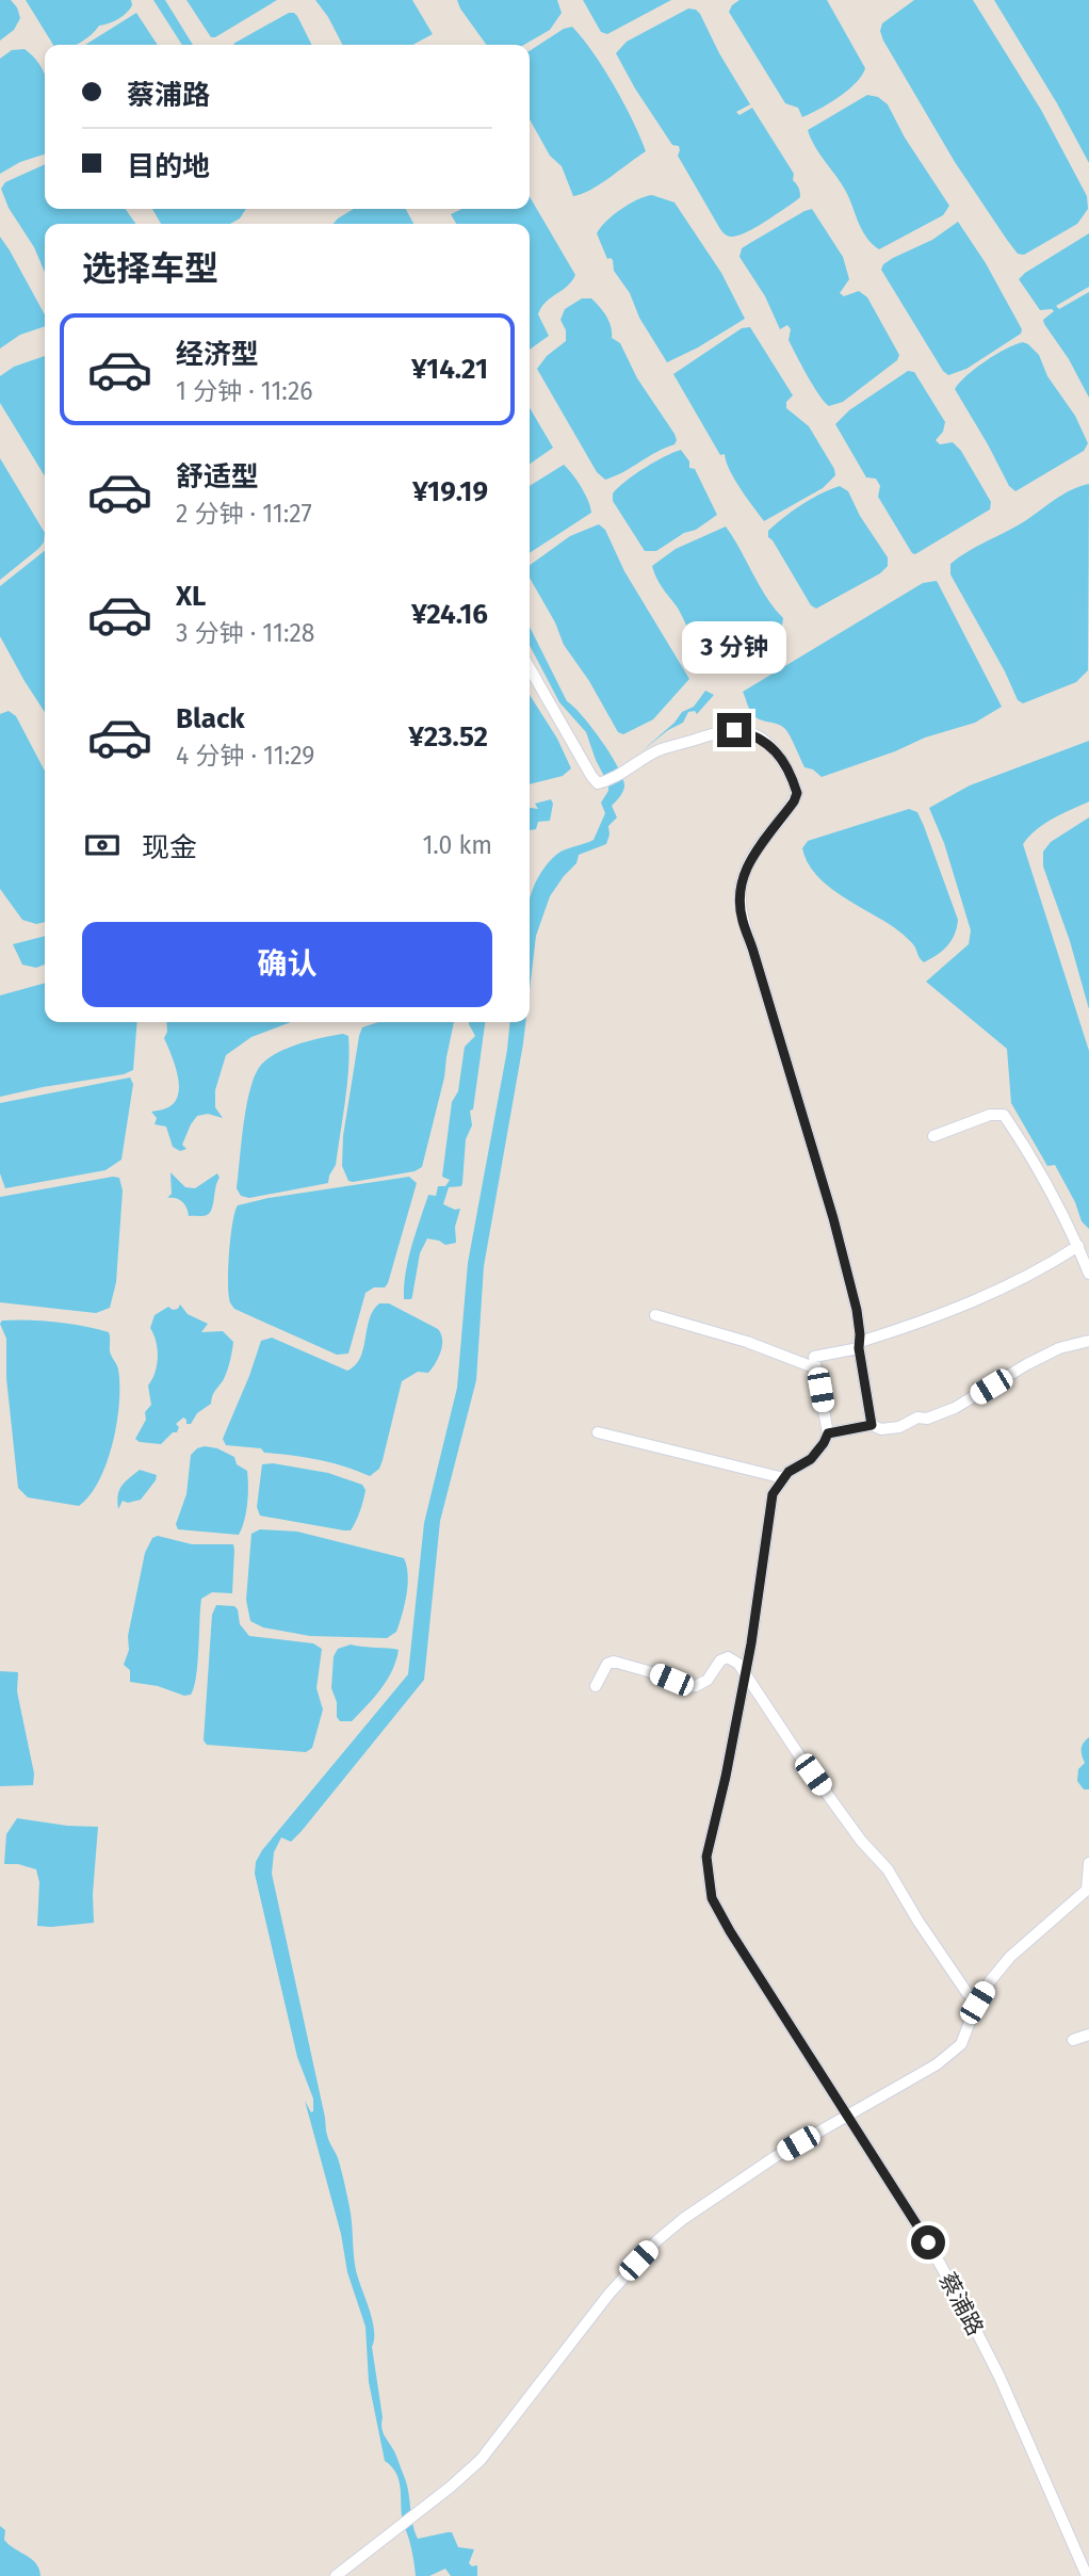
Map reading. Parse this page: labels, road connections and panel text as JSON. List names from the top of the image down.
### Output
{
  "streets": {
    "street": ["蔡浦路"]
  },
  "page": {
    "banner": ["蔡浦路", "目的地"],
    "heading": "选择车型",
    "list": [
      {
        "name": "经济型",
        "note": "1 分钟 · 11:26",
        "value": "¥14.21"
      },
      {
        "name": "舒适型",
        "note": "2 分钟 · 11:27",
        "value": "¥19.19"
      },
      {
        "name": "XL",
        "note": "3 分钟 · 11:28",
        "value": "¥24.16"
      },
      {
        "name": "Black",
        "note": "4 分钟 · 11:29",
        "value": "¥23.52"
      }
    ],
    "bubble": "3 分钟",
    "pay": ["现金", "1.0 km"],
    "buttons": "确认"
  }
}
